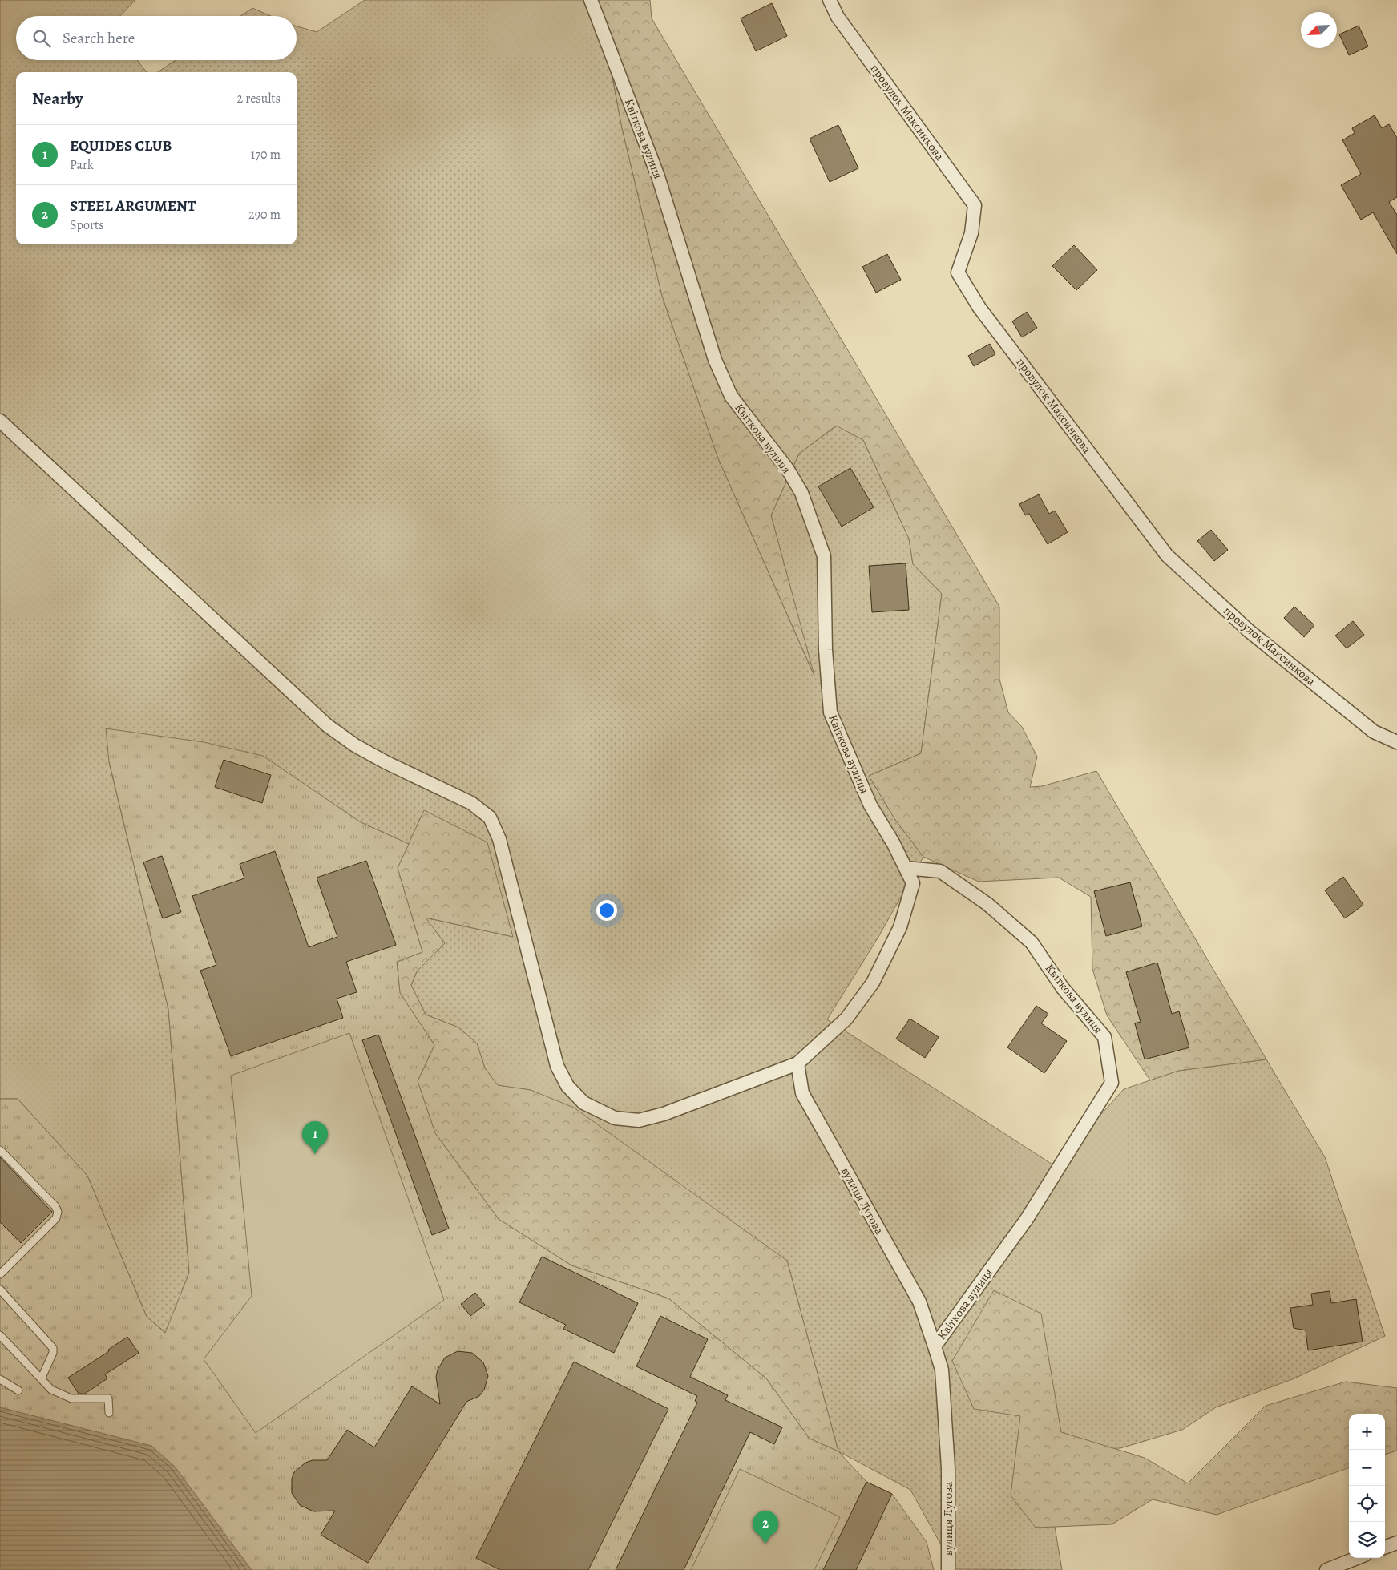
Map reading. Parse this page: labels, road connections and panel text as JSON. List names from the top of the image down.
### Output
{
  "streets": {
    "street": ["провулок Максинкова", "Квіткова вулиця", "вулиця Лугова"]
  },
  "crossings": [
    ["Квіткова вулиця", "вулиця Лугова"]
  ],
  "north": "bottom left",
  "page": {
    "search": "Search here",
    "heading": ["Nearby", "2 results"],
    "list": [
      {
        "mark": "1",
        "name": "EQUIDES CLUB",
        "note": "Park",
        "value": "170 m"
      },
      {
        "mark": "2",
        "name": "STEEL ARGUMENT",
        "note": "Sports",
        "value": "290 m"
      }
    ],
    "pins": ["1", "2"],
    "map_buttons": ["+", "−"]
  }
}
